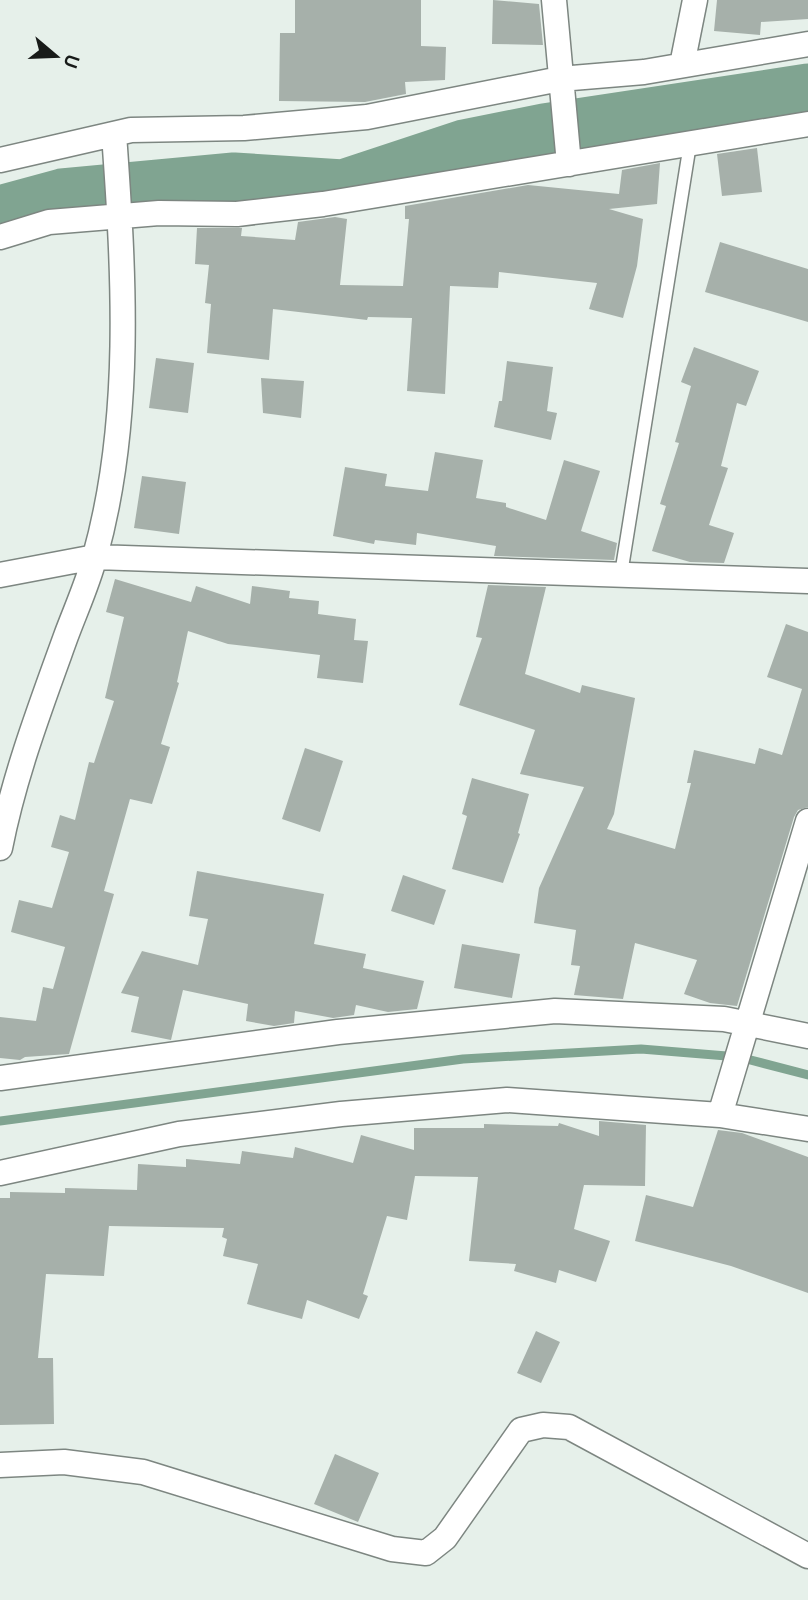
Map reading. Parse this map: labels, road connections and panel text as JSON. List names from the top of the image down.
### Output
{
  "north": "right"
}
